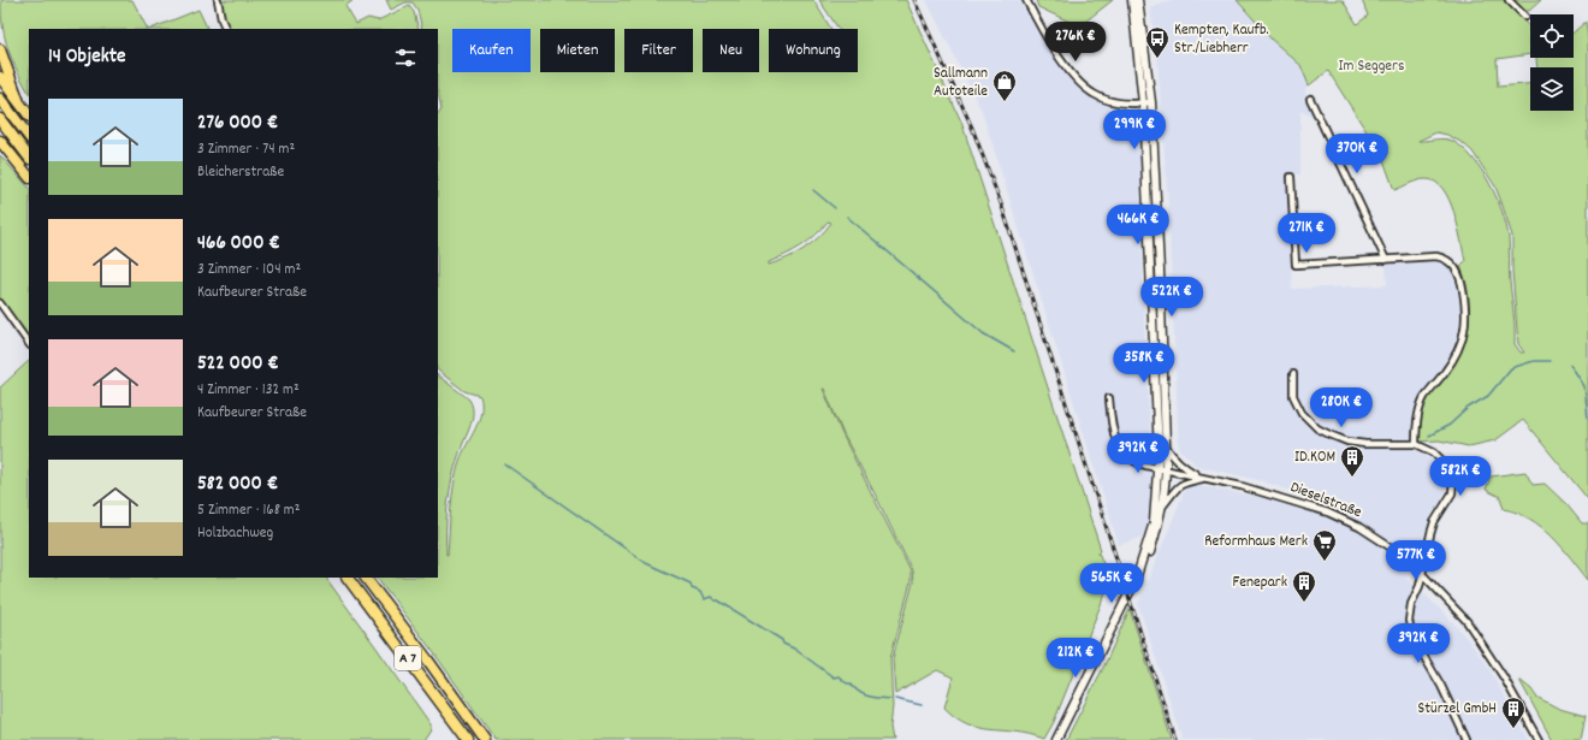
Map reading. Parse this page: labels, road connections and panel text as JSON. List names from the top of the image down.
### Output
{
  "streets": {
    "highway": ["A 7"],
    "street": ["Dieselstraße"]
  },
  "parks": ["Im Seggers"],
  "places": {
    "bus stop": ["Kempten, Kaufb. Str./Liebherr"],
    "shop": ["Sallmann Autoteile"],
    "building": ["ID.KOM", "Fenepark", "Stürzel GmbH"],
    "supermarket": ["Reformhaus Merk"]
  },
  "page": {
    "price": [
      "276K €",
      "299K €",
      "370K €",
      "466K €",
      "271K €",
      "522K €",
      "358K €",
      "280K €",
      "392K €",
      "582K €",
      "577K €",
      "565K €",
      "392K €",
      "212K €"
    ],
    "chip": [
      "Kaufen",
      "Mieten",
      "Filter",
      "Neu",
      "Wohnung"
    ],
    "heading": "14 Objekte",
    "list": [
      {
        "name": "276 000 €",
        "note": "3 Zimmer · 74 m² · Bleicherstraße"
      },
      {
        "name": "466 000 €",
        "note": "3 Zimmer · 104 m² · Kaufbeurer Straße"
      },
      {
        "name": "522 000 €",
        "note": "4 Zimmer · 132 m² · Kaufbeurer Straße"
      },
      {
        "name": "582 000 €",
        "note": "5 Zimmer · 168 m² · Holzbachweg"
      }
    ]
  }
}
